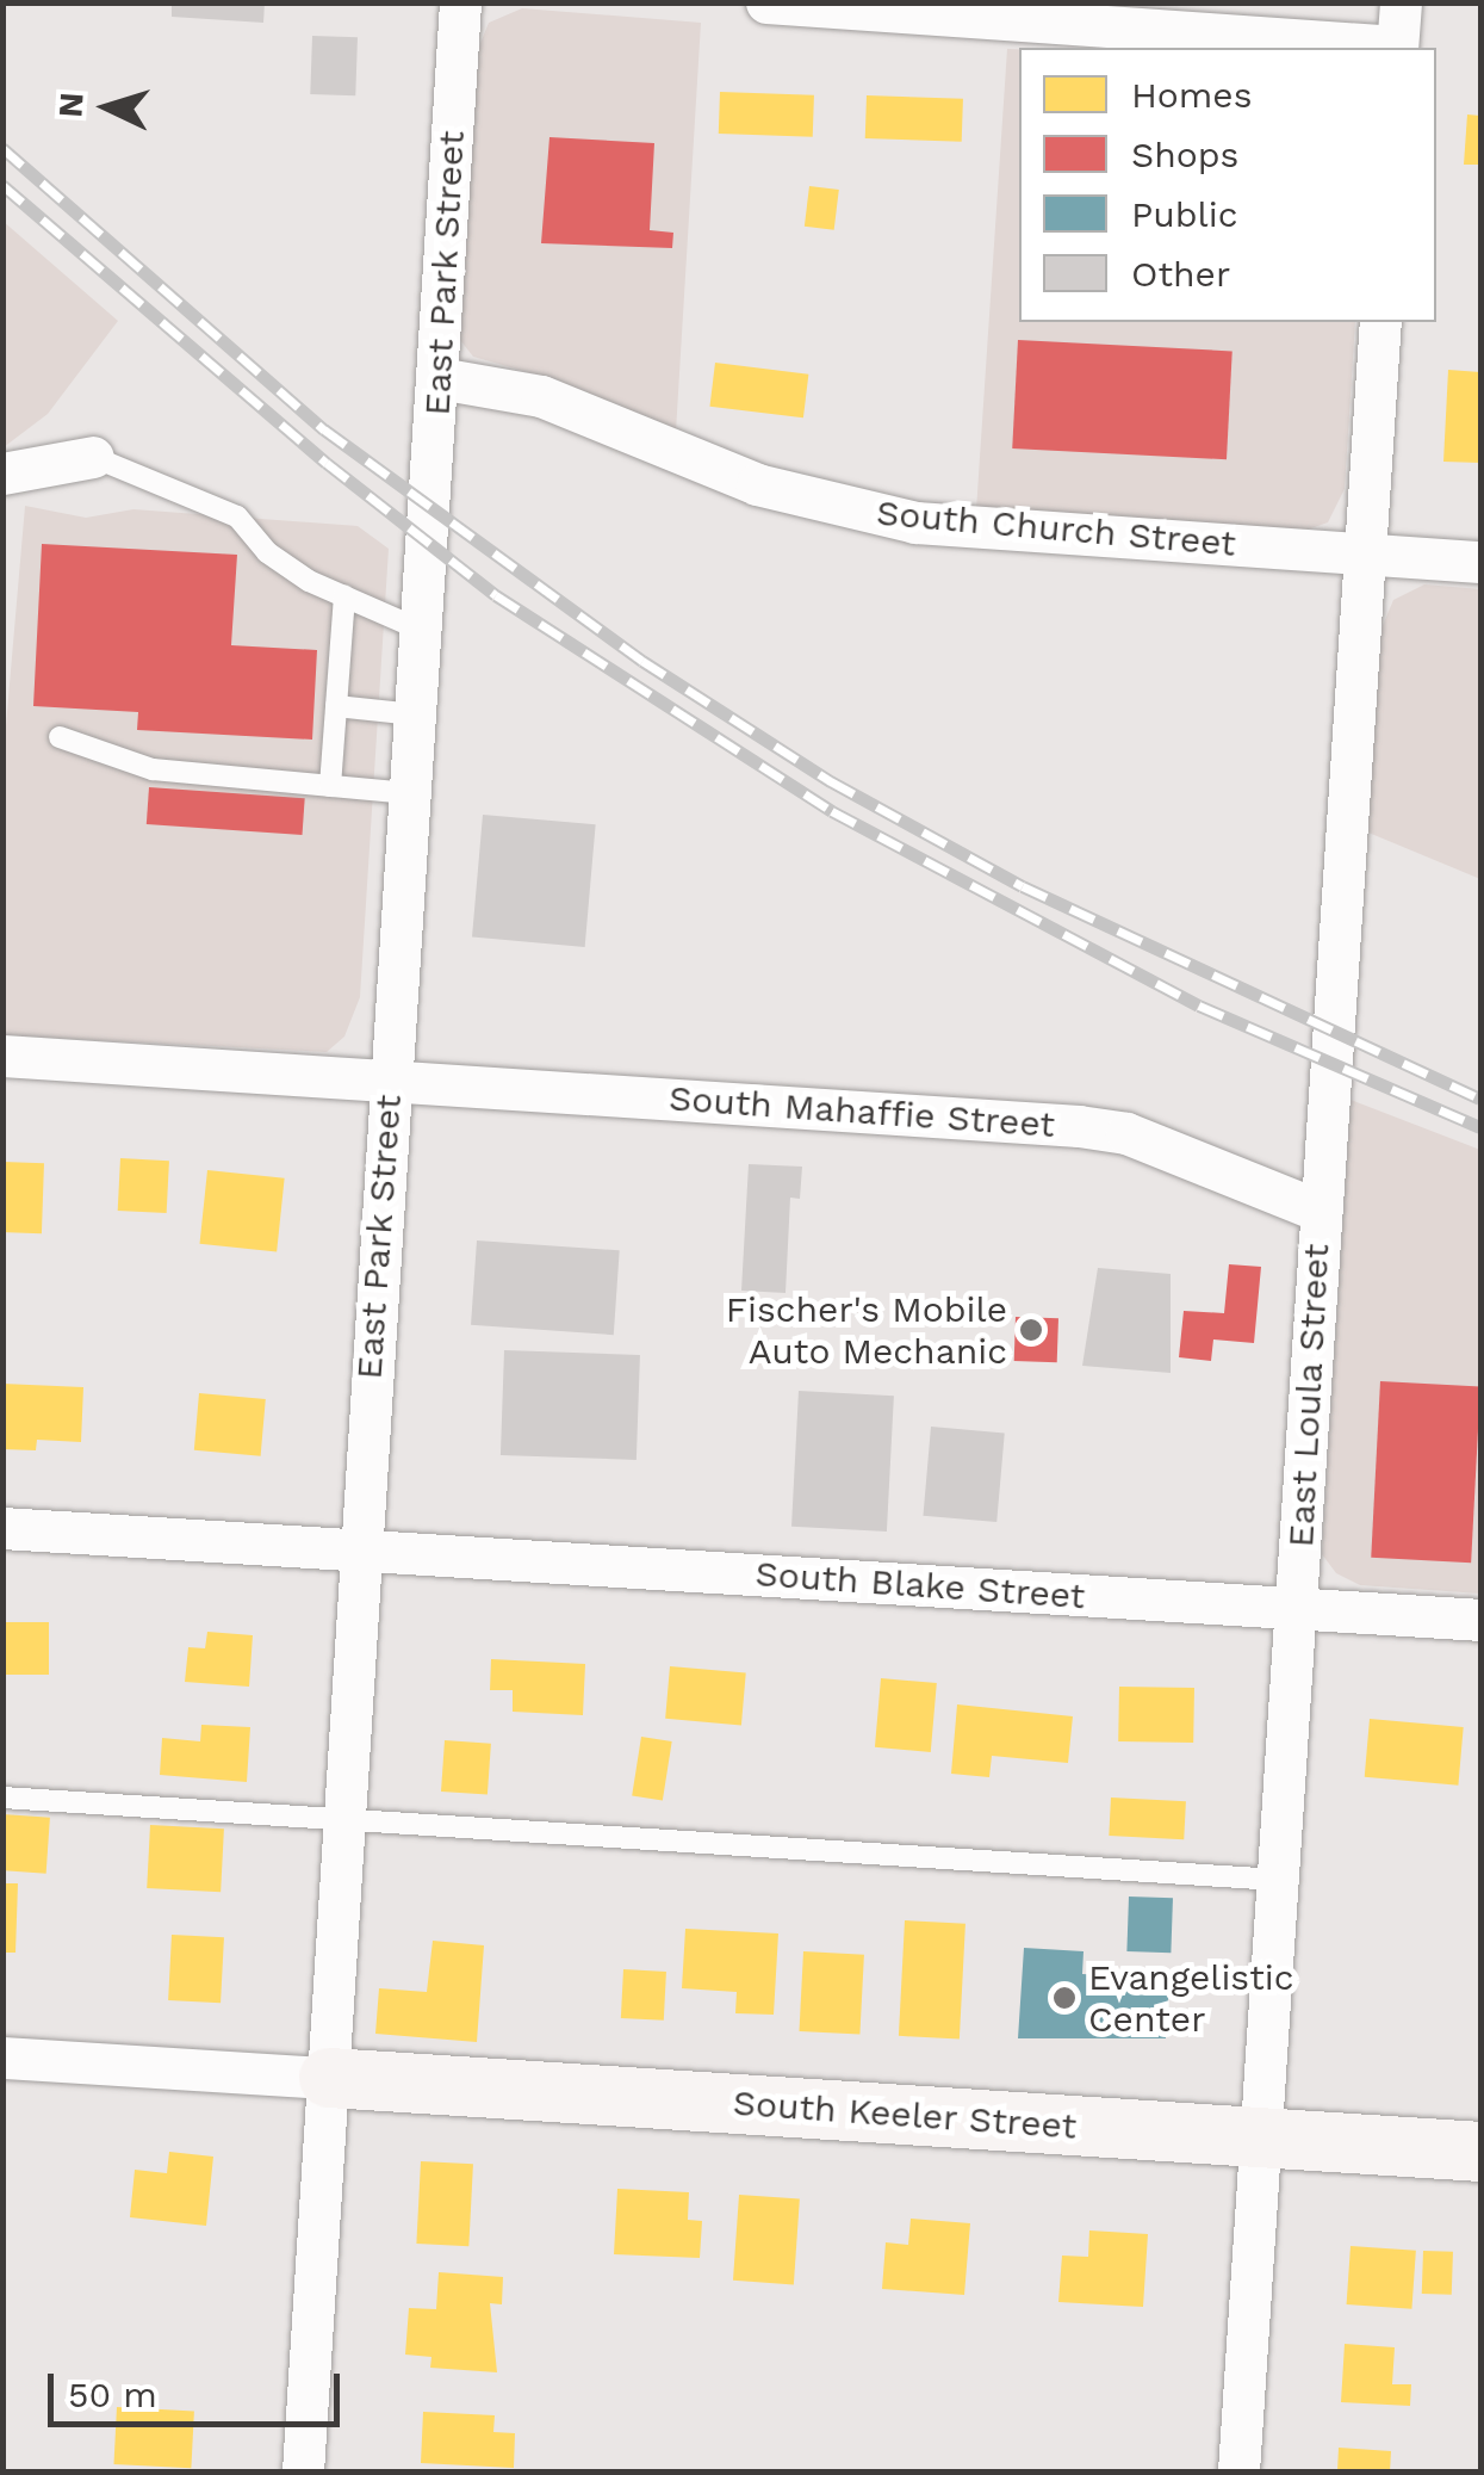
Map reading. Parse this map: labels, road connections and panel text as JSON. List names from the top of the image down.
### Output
{
  "streets": {
    "street": [
      "East Park Street",
      "South Church Street",
      "South Mahaffie Street",
      "East Loula Street",
      "South Blake Street",
      "South Keeler Street"
    ]
  },
  "crossings": [
    ["East Park Street", "South Church Street"],
    ["East Park Street", "South Mahaffie Street"],
    ["East Park Street", "South Blake Street"],
    ["East Park Street", "South Keeler Street"],
    ["South Church Street", "East Loula Street"],
    ["South Mahaffie Street", "East Loula Street"],
    ["East Loula Street", "South Blake Street"],
    ["East Loula Street", "South Keeler Street"]
  ],
  "places": ["Fischer's Mobile Auto Mechanic", "Evangelistic Center"],
  "legend": [
    "Homes",
    "Shops",
    "Public",
    "Other"
  ],
  "scale_bar": "50 m",
  "north": "left"
}
